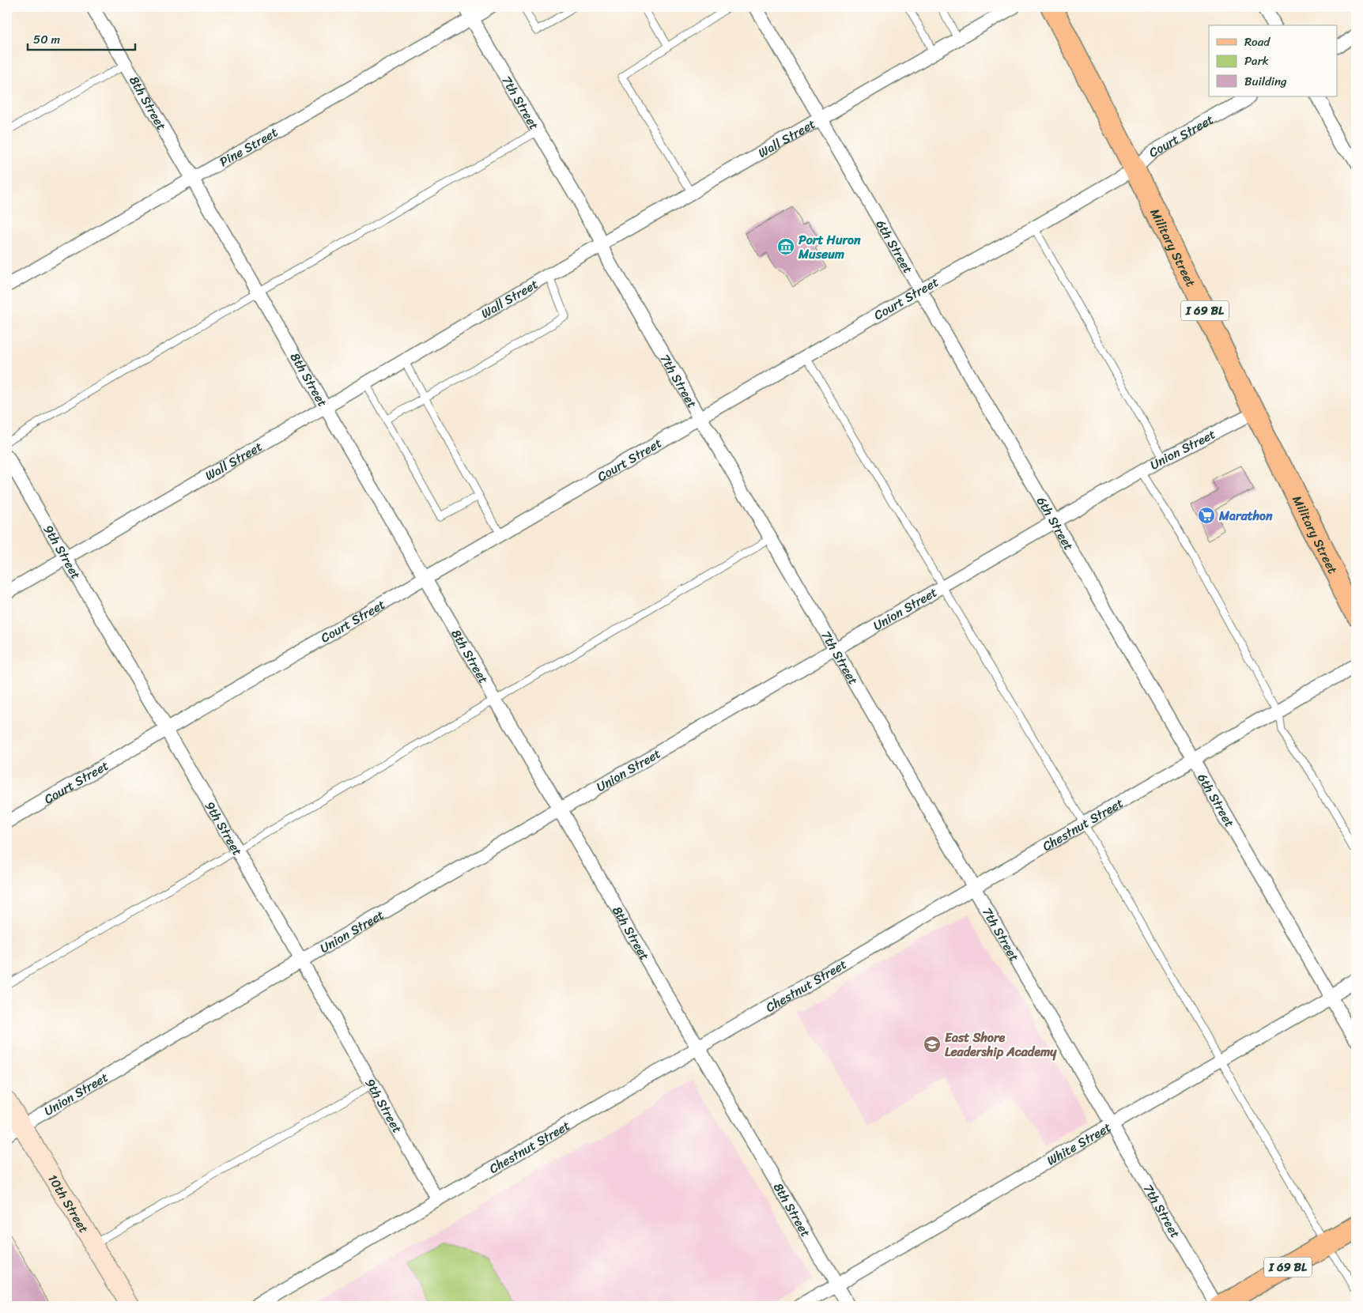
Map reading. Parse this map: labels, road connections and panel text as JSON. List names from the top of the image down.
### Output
{
  "streets": {
    "main road": ["Military Street", "I 69 BL"],
    "street": [
      "7th Street",
      "8th Street",
      "Court Street",
      "Wall Street",
      "Pine Street",
      "6th Street",
      "Union Street",
      "9th Street",
      "Chestnut Street",
      "White Street",
      "10th Street"
    ]
  },
  "crossings": [
    ["7th Street", "Court Street"],
    ["7th Street", "Wall Street"],
    ["7th Street", "Pine Street"],
    ["7th Street", "I 69 BL"],
    ["7th Street", "Union Street"],
    ["7th Street", "Chestnut Street"],
    ["7th Street", "White Street"],
    ["8th Street", "Court Street"],
    ["8th Street", "Wall Street"],
    ["8th Street", "Pine Street"],
    ["8th Street", "Union Street"],
    ["8th Street", "Chestnut Street"],
    ["8th Street", "White Street"],
    ["Court Street", "6th Street"],
    ["Court Street", "Military Street"],
    ["Court Street", "9th Street"],
    ["Wall Street", "6th Street"],
    ["Wall Street", "9th Street"],
    ["6th Street", "Union Street"],
    ["6th Street", "Chestnut Street"],
    ["6th Street", "White Street"],
    ["Military Street", "Union Street"],
    ["Union Street", "9th Street"],
    ["Union Street", "10th Street"],
    ["9th Street", "Chestnut Street"]
  ],
  "places": {
    "museum": ["Port Huron Museum"],
    "supermarket": ["Marathon"],
    "school or university": ["East Shore Leadership Academy"]
  },
  "legend": ["Road", "Park", "Building"],
  "scale_bar": "50 m"
}
